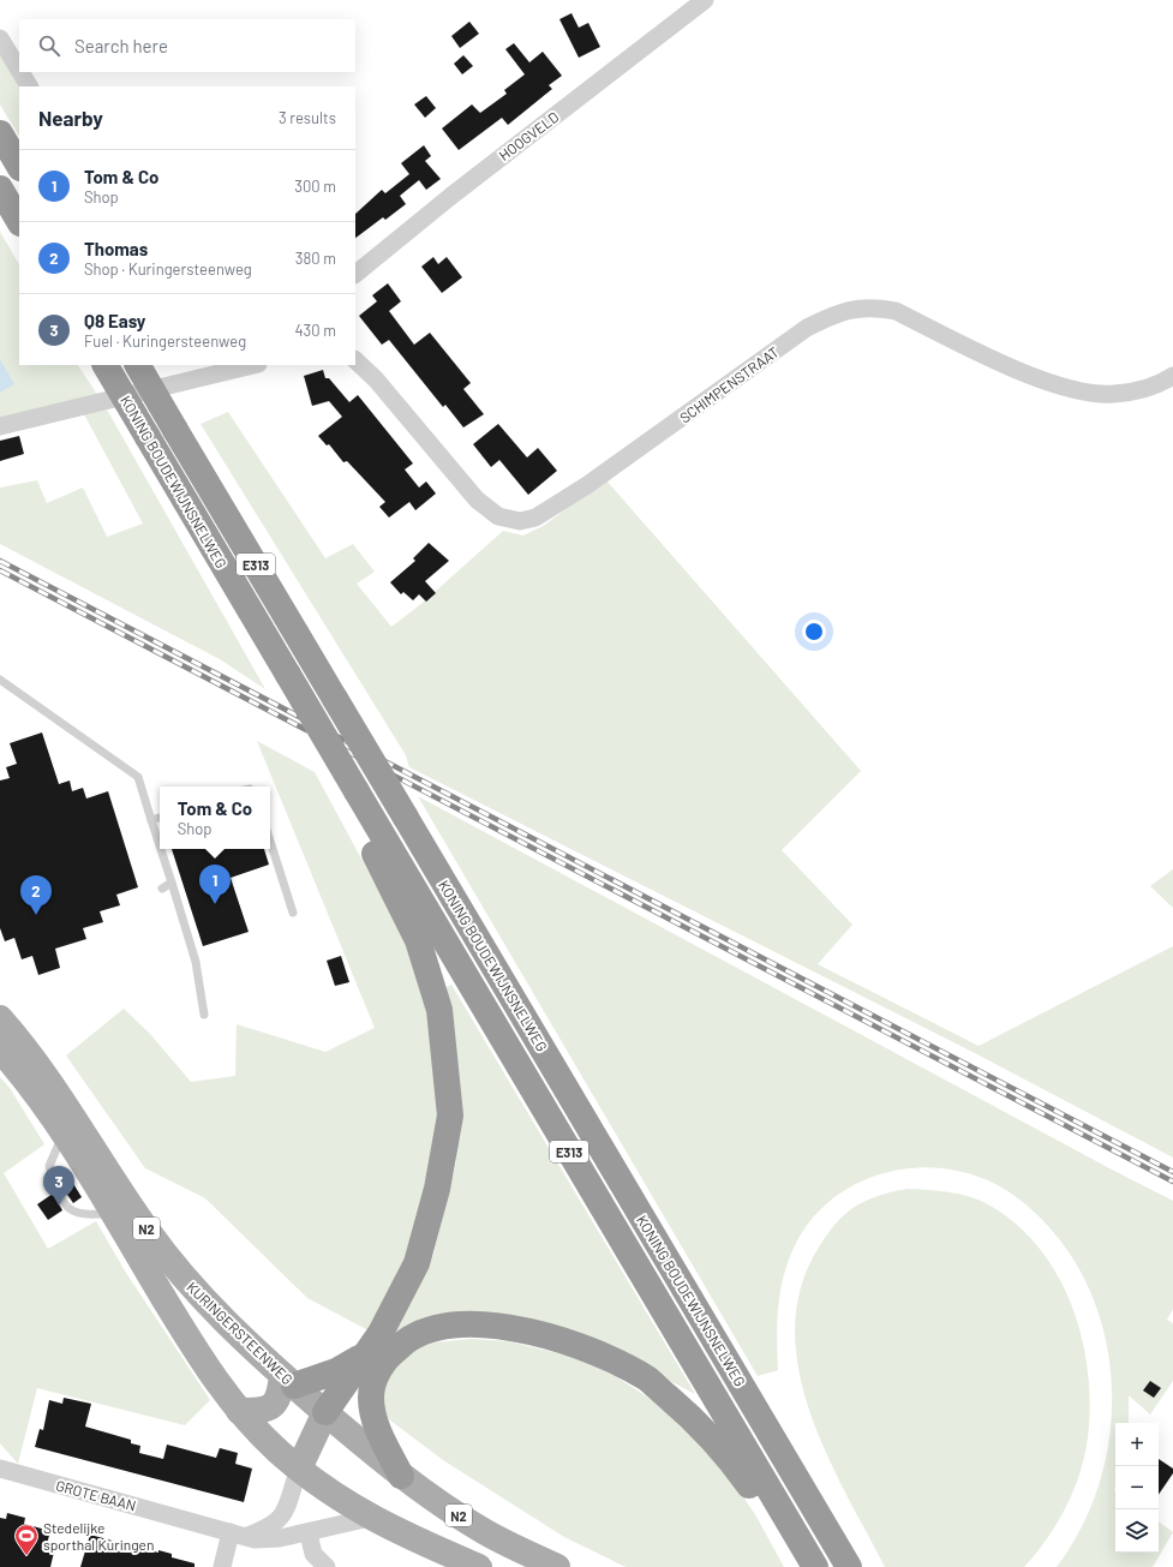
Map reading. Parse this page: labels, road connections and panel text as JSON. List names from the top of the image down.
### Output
{
  "streets": {
    "highway": ["KONING BOUDEWIJNSNELWEG", "E313"],
    "main road": ["N2", "KURINGERSTEENWEG"],
    "street": ["HOOGVELD", "SCHIMPENSTRAAT", "GROTE BAAN"]
  },
  "crossings": [
    ["KURINGERSTEENWEG", "GROTE BAAN"]
  ],
  "places": {
    "sports": ["Stedelijke sporthal Kuringen"]
  },
  "page": {
    "search": "Search here",
    "heading": ["Nearby", "3 results"],
    "list": [
      {
        "mark": "1",
        "name": "Tom & Co",
        "note": "Shop",
        "value": "300 m"
      },
      {
        "mark": "2",
        "name": "Thomas",
        "note": "Shop · Kuringersteenweg",
        "value": "380 m"
      },
      {
        "mark": "3",
        "name": "Q8 Easy",
        "note": "Fuel · Kuringersteenweg",
        "value": "430 m"
      }
    ],
    "popup": ["Tom & Co", "Shop"],
    "pins": ["1", "2", "3"],
    "map_buttons": ["+", "−"]
  }
}
